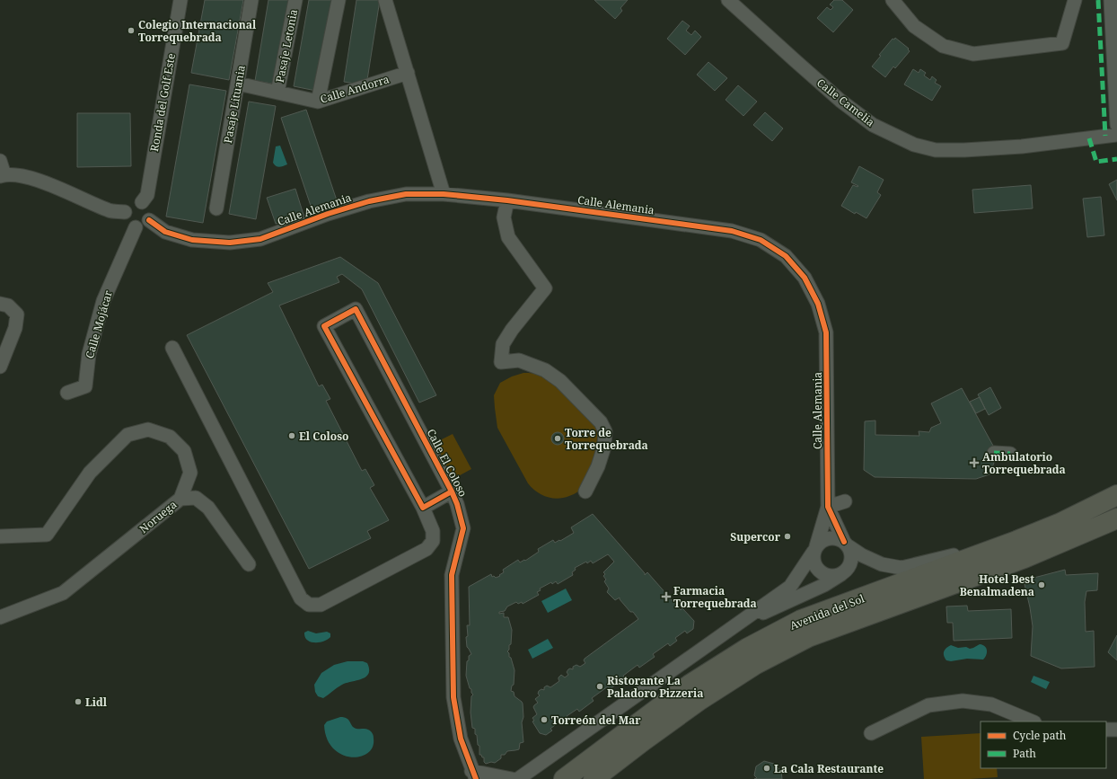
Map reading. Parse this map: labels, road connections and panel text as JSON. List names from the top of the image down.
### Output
{
  "streets": {
    "main road": ["Avenida del Sol"],
    "street": [
      "Pasaje Letonia",
      "Calle Andorra",
      "Ronda del Golf Este",
      "Calle Camelia",
      "Pasaje Lituania",
      "Calle Alemania",
      "Calle Mojácar",
      "Calle El Coloso",
      "Noruega"
    ]
  },
  "crossings": [
    ["Pasaje Letonia", "Calle Andorra"],
    ["Calle Andorra", "Pasaje Lituania"],
    ["Ronda del Golf Este", "Calle Alemania"],
    ["Ronda del Golf Este", "Calle Mojácar"],
    ["Calle Alemania", "Calle Mojácar"]
  ],
  "places": {
    "other": [
      "Colegio Internacional Torrequebrada",
      "El Coloso",
      "Torre de Torrequebrada",
      "Supercor",
      "Hotel Best Benalmadena",
      "Ristorante La Paladoro Pizzeria",
      "Lidl",
      "Torreón del Mar",
      "La Cala Restaurante"
    ],
    "health": ["Ambulatorio Torrequebrada", "Farmacia Torrequebrada"]
  },
  "legend": ["Cycle path", "Path"]
}
